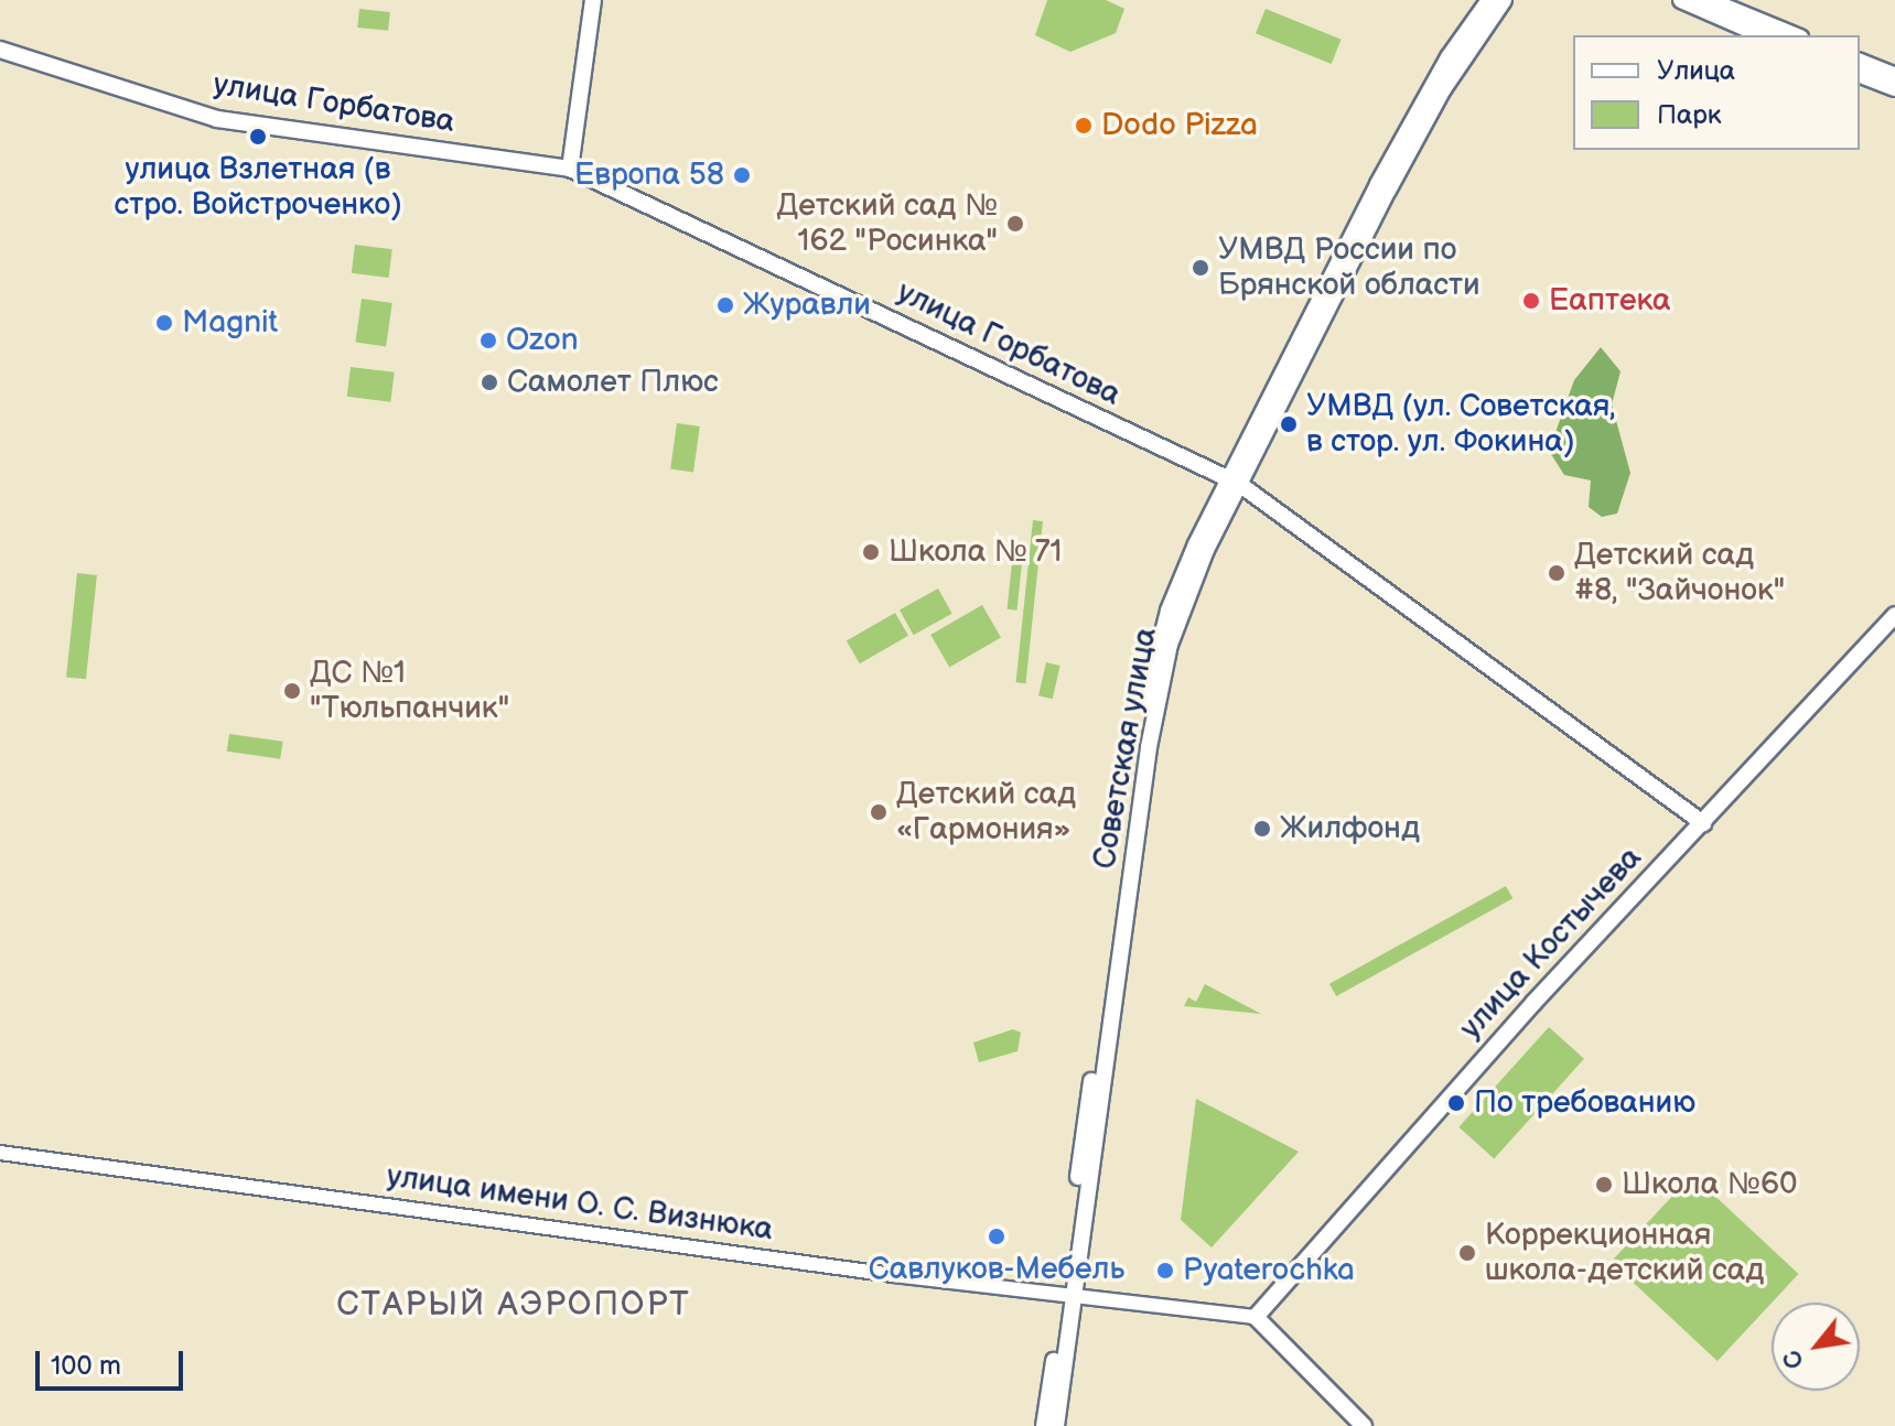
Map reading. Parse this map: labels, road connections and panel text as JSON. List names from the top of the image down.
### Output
{
  "streets": {
    "main road": ["улица Горбатова", "Советская улица", "улица Костычева"],
    "street": ["улица имени О. С. Визнюка"]
  },
  "crossings": [
    ["улица Горбатова", "Советская улица"],
    ["улица Горбатова", "улица Костычева"],
    ["Советская улица", "улица имени О. С. Визнюка"],
    ["улица Костычева", "улица имени О. С. Визнюка"]
  ],
  "districts": ["СТАРЫЙ АЭРОПОРТ"],
  "places": [
    "Dodo Pizza",
    "улица Взлетная (в стро. Войстроченко)",
    "Европа 58",
    "Детский сад № 162 \"Росинка\"",
    "УМВД России по Брянской области",
    "Еаптека",
    "Журавли",
    "Magnit",
    "Ozon",
    "Самолет Плюс",
    "УМВД (ул. Советская, в стор. ул. Фокина)",
    "Школа № 71",
    "Детский сад #8, \"Зайчонок\"",
    "ДС №1 \"Тюльпанчик\"",
    "Детский сад «Гармония»",
    "Жилфонд",
    "По требованию",
    "Школа №60",
    "Савлуков-Мебель",
    "Коррекционная школа-детский сад",
    "Pyaterochka"
  ],
  "legend": ["Улица", "Парк"],
  "scale_bar": "100 m",
  "north": "bottom left"
}
